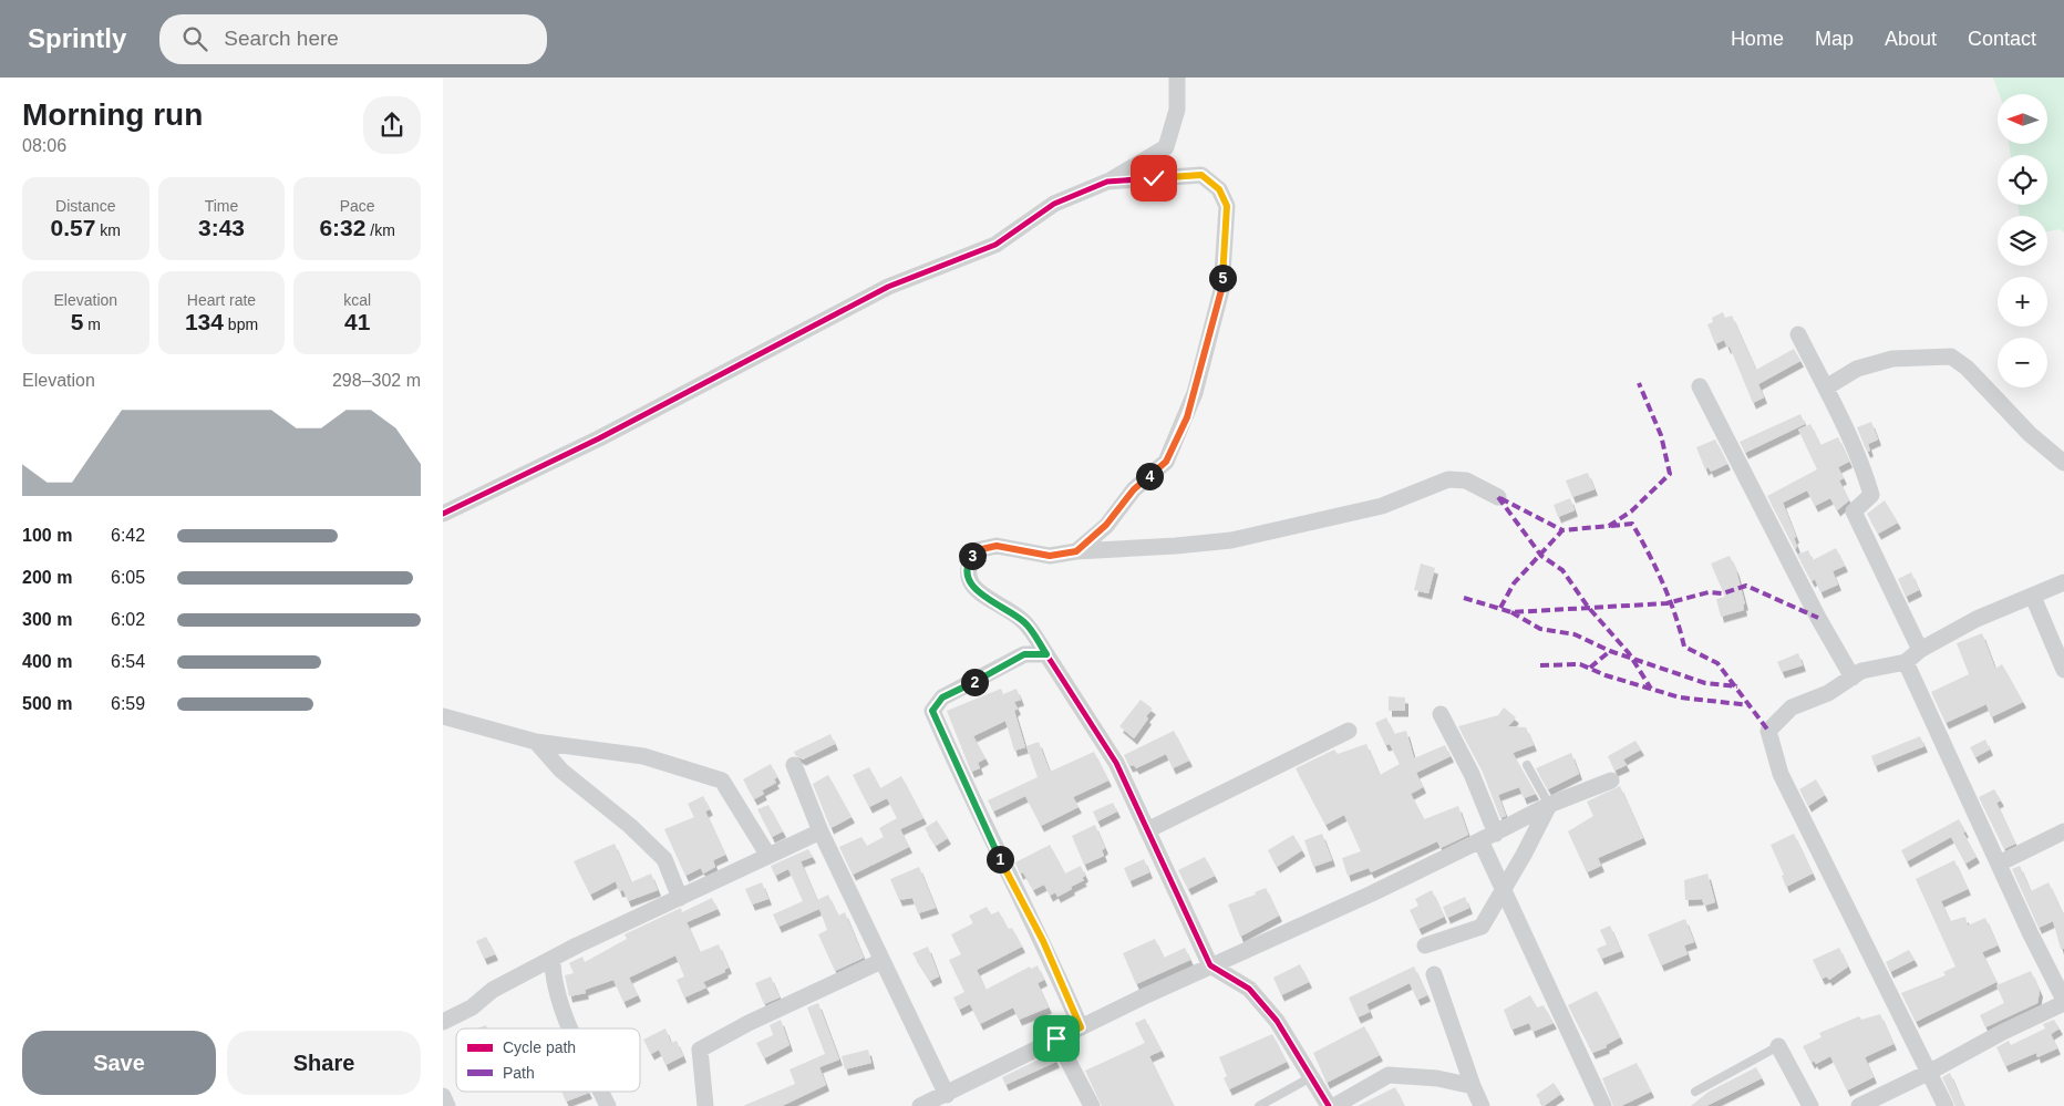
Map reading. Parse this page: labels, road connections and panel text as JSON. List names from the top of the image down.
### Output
{
  "legend": ["Cycle path", "Path"],
  "north": "left",
  "page": {
    "header": "Sprintly",
    "search": "Search here",
    "nav": [
      "Home",
      "Map",
      "About",
      "Contact"
    ],
    "heading": ["Morning run", "08:06"],
    "map_buttons": ["+", "−"],
    "stats": [
      ["Distance", "0.57 km"],
      ["Time", "3:43"],
      ["Pace", "6:32 /km"],
      ["Elevation", "5 m"],
      ["Heart rate", "134 bpm"],
      ["kcal", "41"]
    ],
    "pins": [
      "5",
      "4",
      "3",
      "2",
      "1"
    ],
    "chart": ["Elevation", "298–302 m"],
    "list": [
      {
        "name": "100 m",
        "note": "6:42"
      },
      {
        "name": "200 m",
        "note": "6:05"
      },
      {
        "name": "300 m",
        "note": "6:02"
      },
      {
        "name": "400 m",
        "note": "6:54"
      },
      {
        "name": "500 m",
        "note": "6:59"
      }
    ],
    "buttons": ["Save", "Share"]
  }
}
